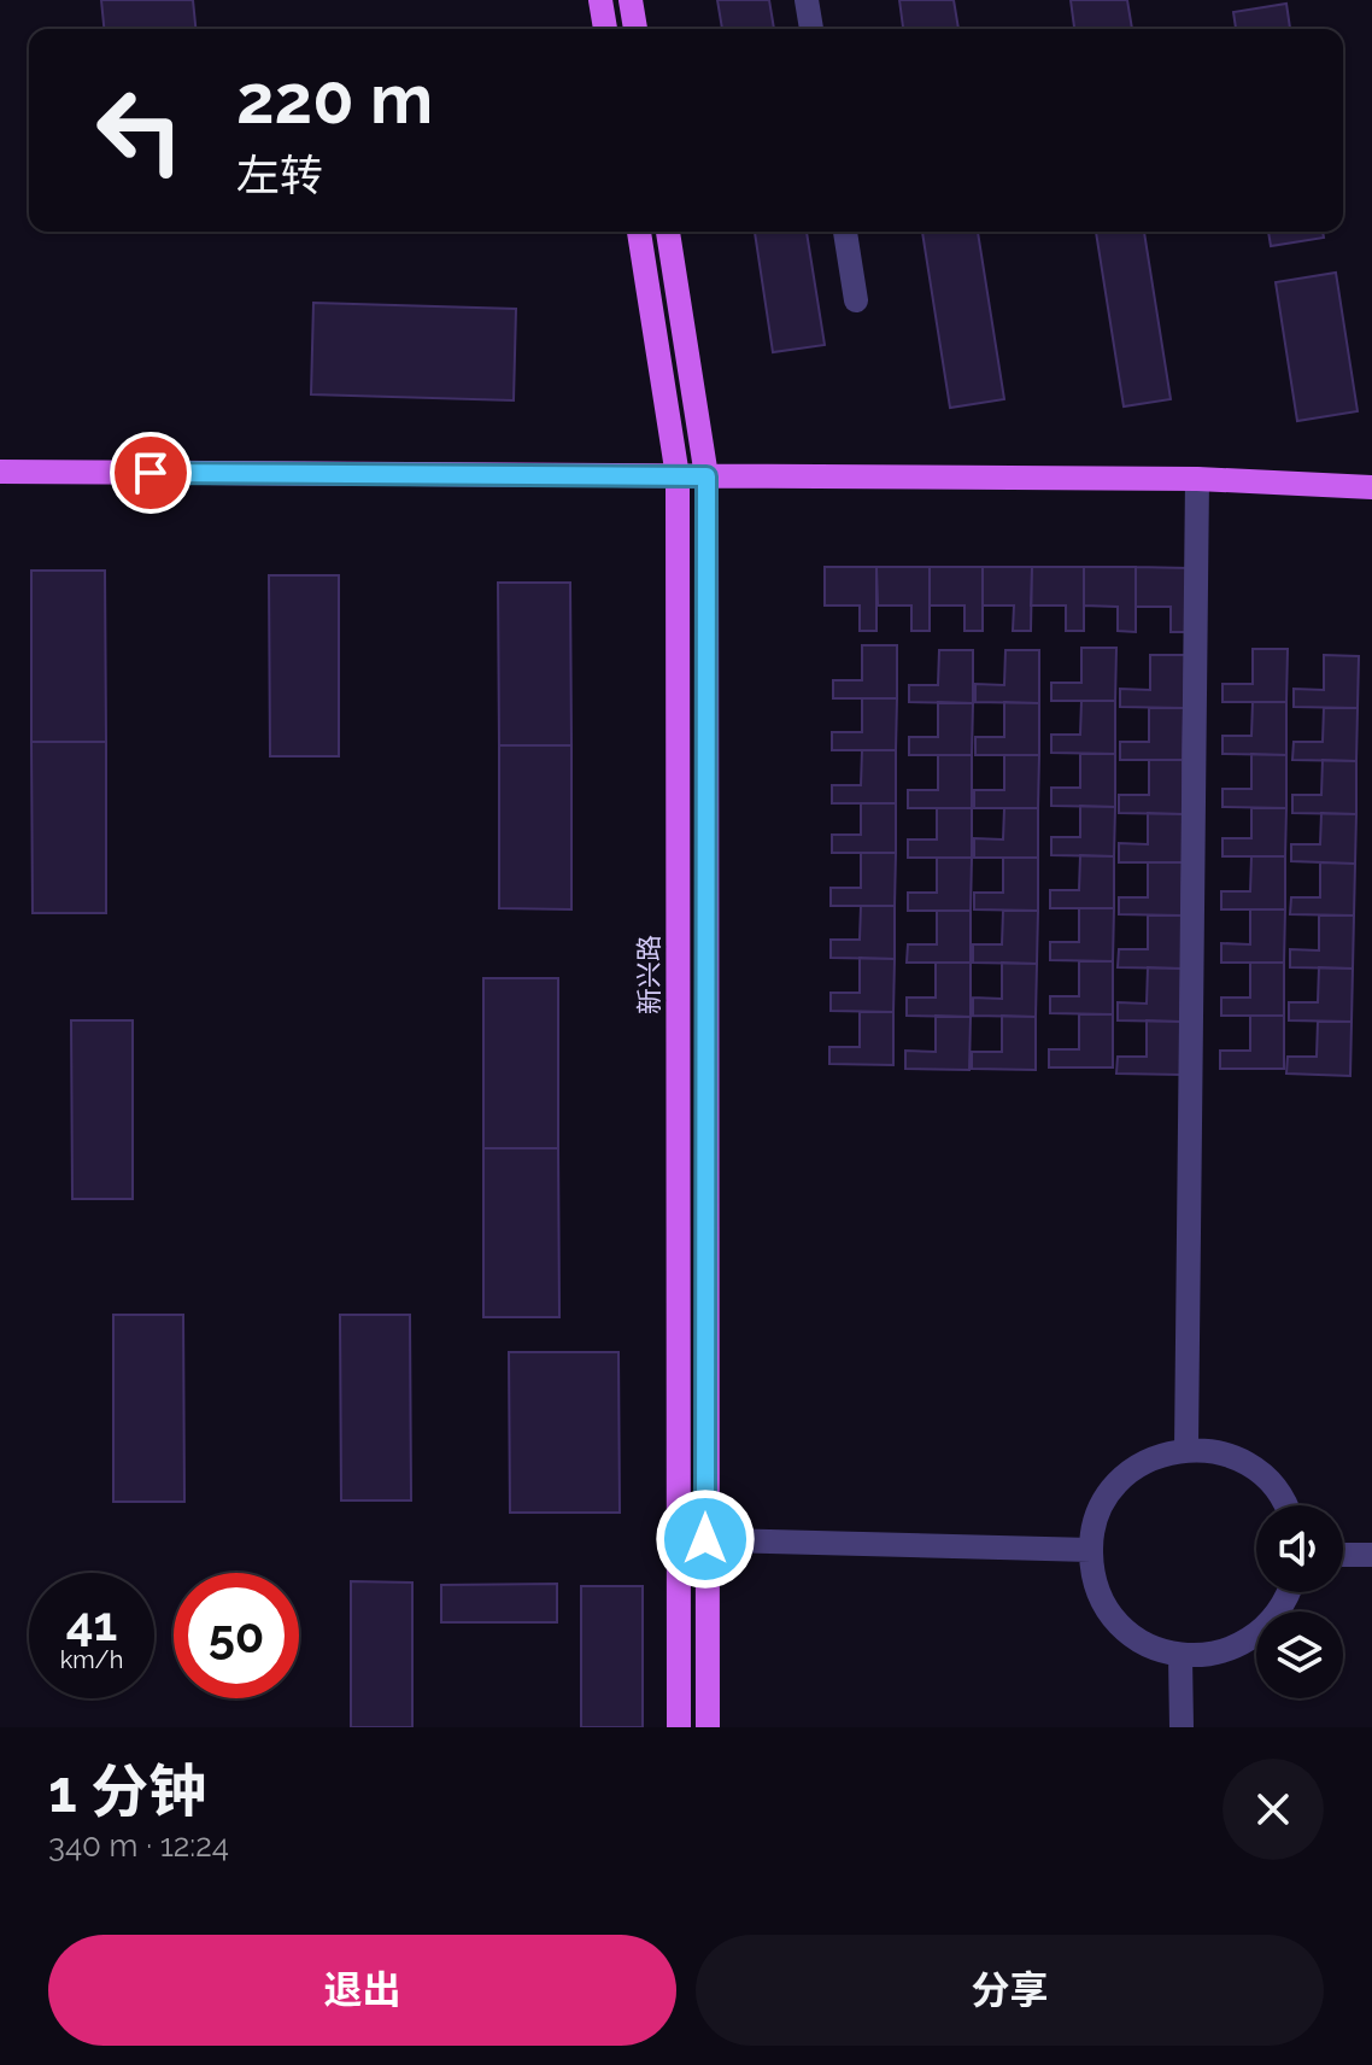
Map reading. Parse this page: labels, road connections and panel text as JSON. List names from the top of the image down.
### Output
{
  "streets": {
    "main road": ["新兴路"]
  },
  "page": {
    "turn": ["220 m", "左转"],
    "speed": "41 km/h",
    "limit": "50",
    "heading": ["1 分钟", "340 m · 12:24"],
    "buttons": ["退出", "分享"]
  }
}
